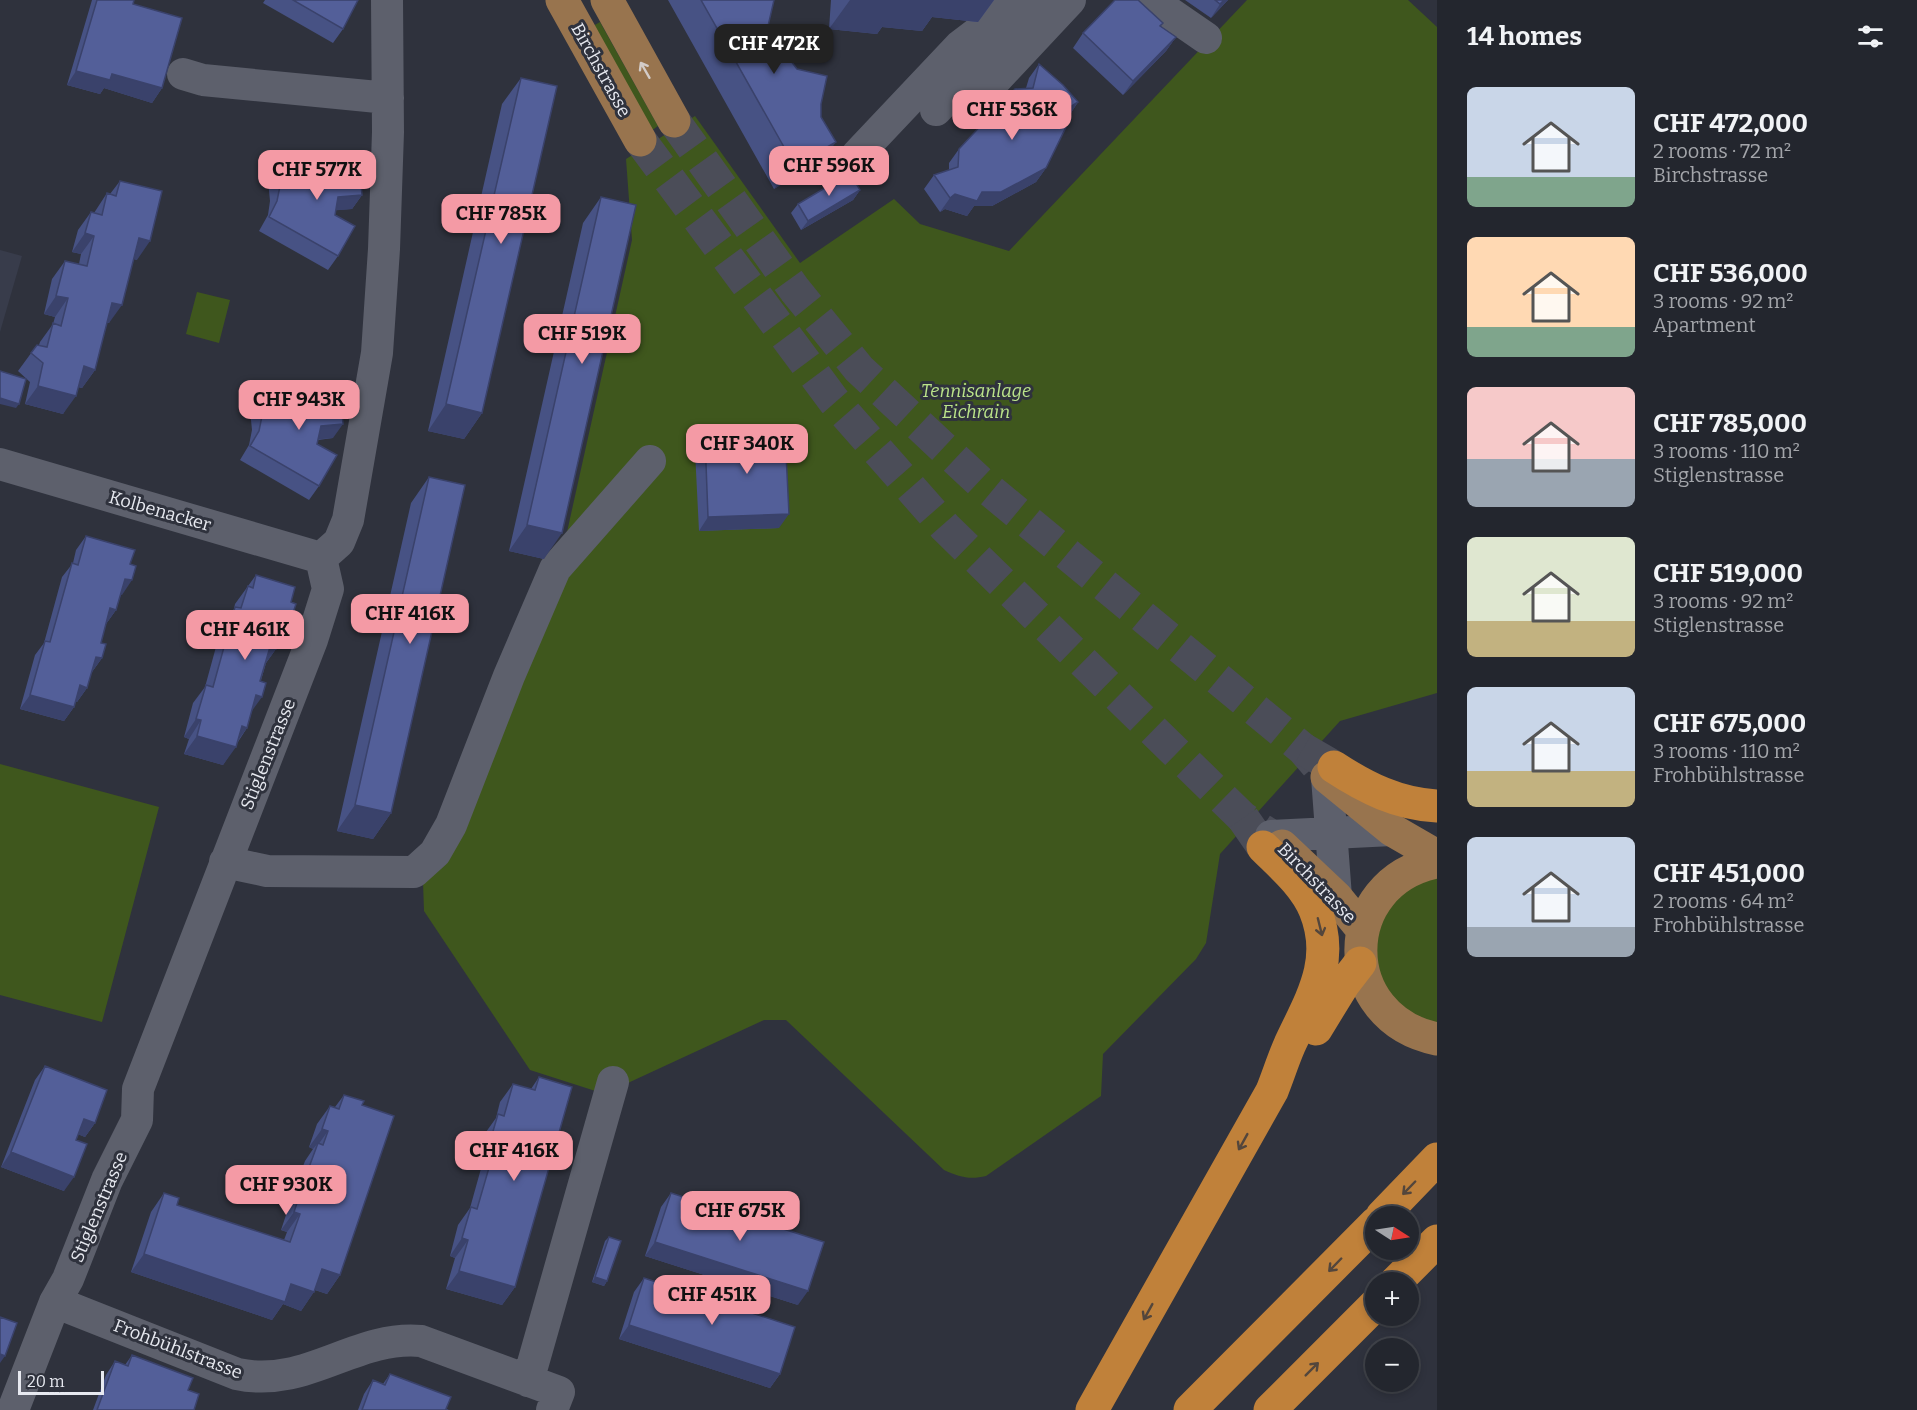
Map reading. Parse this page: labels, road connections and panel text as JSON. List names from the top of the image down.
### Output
{
  "streets": {
    "main road": ["Birchstrasse"],
    "street": ["Kolbenacker", "Stiglenstrasse", "Frohbühlstrasse"]
  },
  "crossings": [
    ["Kolbenacker", "Stiglenstrasse"],
    ["Stiglenstrasse", "Frohbühlstrasse"]
  ],
  "parks": ["Tennisanlage Eichrain"],
  "scale_bar": "20 m",
  "north": "right",
  "page": {
    "heading": "14 homes",
    "price": [
      "CHF 472K",
      "CHF 536K",
      "CHF 596K",
      "CHF 577K",
      "CHF 785K",
      "CHF 519K",
      "CHF 943K",
      "CHF 340K",
      "CHF 416K",
      "CHF 461K",
      "CHF 416K",
      "CHF 930K",
      "CHF 675K",
      "CHF 451K"
    ],
    "list": [
      {
        "name": "CHF 472,000",
        "note": "2 rooms · 72 m² · Birchstrasse"
      },
      {
        "name": "CHF 536,000",
        "note": "3 rooms · 92 m² · Apartment"
      },
      {
        "name": "CHF 785,000",
        "note": "3 rooms · 110 m² · Stiglenstrasse"
      },
      {
        "name": "CHF 519,000",
        "note": "3 rooms · 92 m² · Stiglenstrasse"
      },
      {
        "name": "CHF 675,000",
        "note": "3 rooms · 110 m² · Frohbühlstrasse"
      },
      {
        "name": "CHF 451,000",
        "note": "2 rooms · 64 m² · Frohbühlstrasse"
      }
    ],
    "map_buttons": ["+", "−"],
    "scale": "20 m"
  }
}
